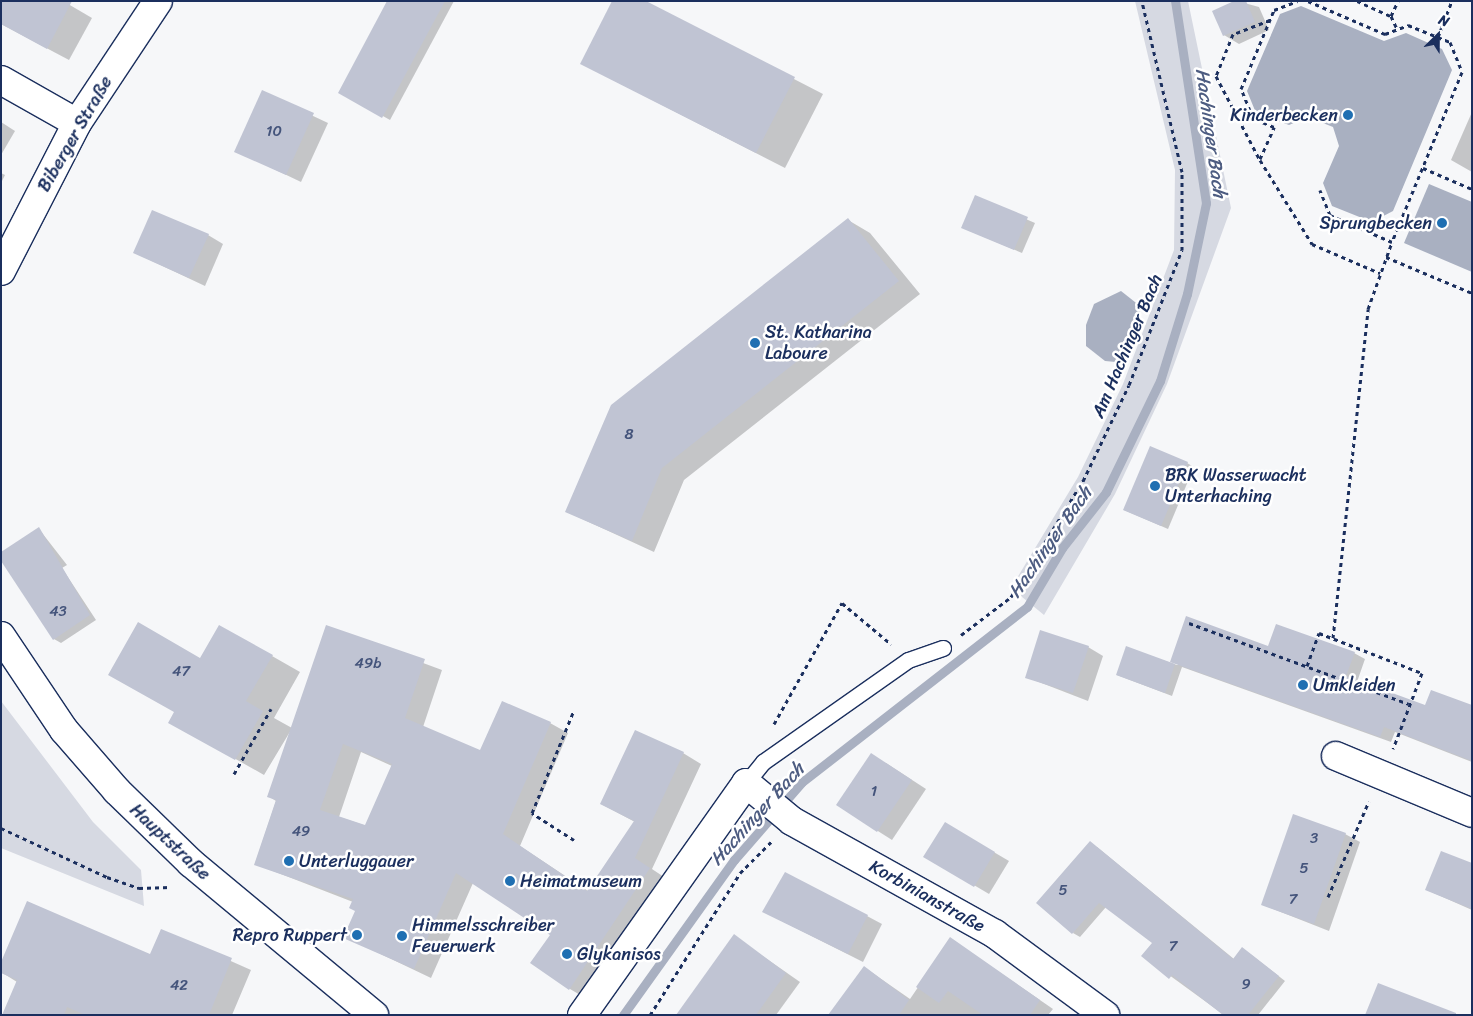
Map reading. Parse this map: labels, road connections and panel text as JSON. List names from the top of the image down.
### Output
{
  "streets": {
    "street": ["Biberger Straße", "Hauptstraße", "Korbinianstraße"],
    "path": ["Am Hachinger Bach"]
  },
  "water": ["Hachinger Bach"],
  "places": [
    "Kinderbecken",
    "Sprungbecken",
    "St. Katharina Laboure",
    "BRK Wasserwacht Unterhaching",
    "Umkleiden",
    "Unterluggauer",
    "Heimatmuseum",
    "Repro Ruppert",
    "Himmelsschreiber Feuerwerk",
    "Glykanisos"
  ],
  "house_numbers": [
    "10",
    "8",
    "43",
    "49b",
    "47",
    "1",
    "49",
    "3",
    "5",
    "5",
    "7",
    "7",
    "9",
    "42"
  ],
  "north": "top right"
}
